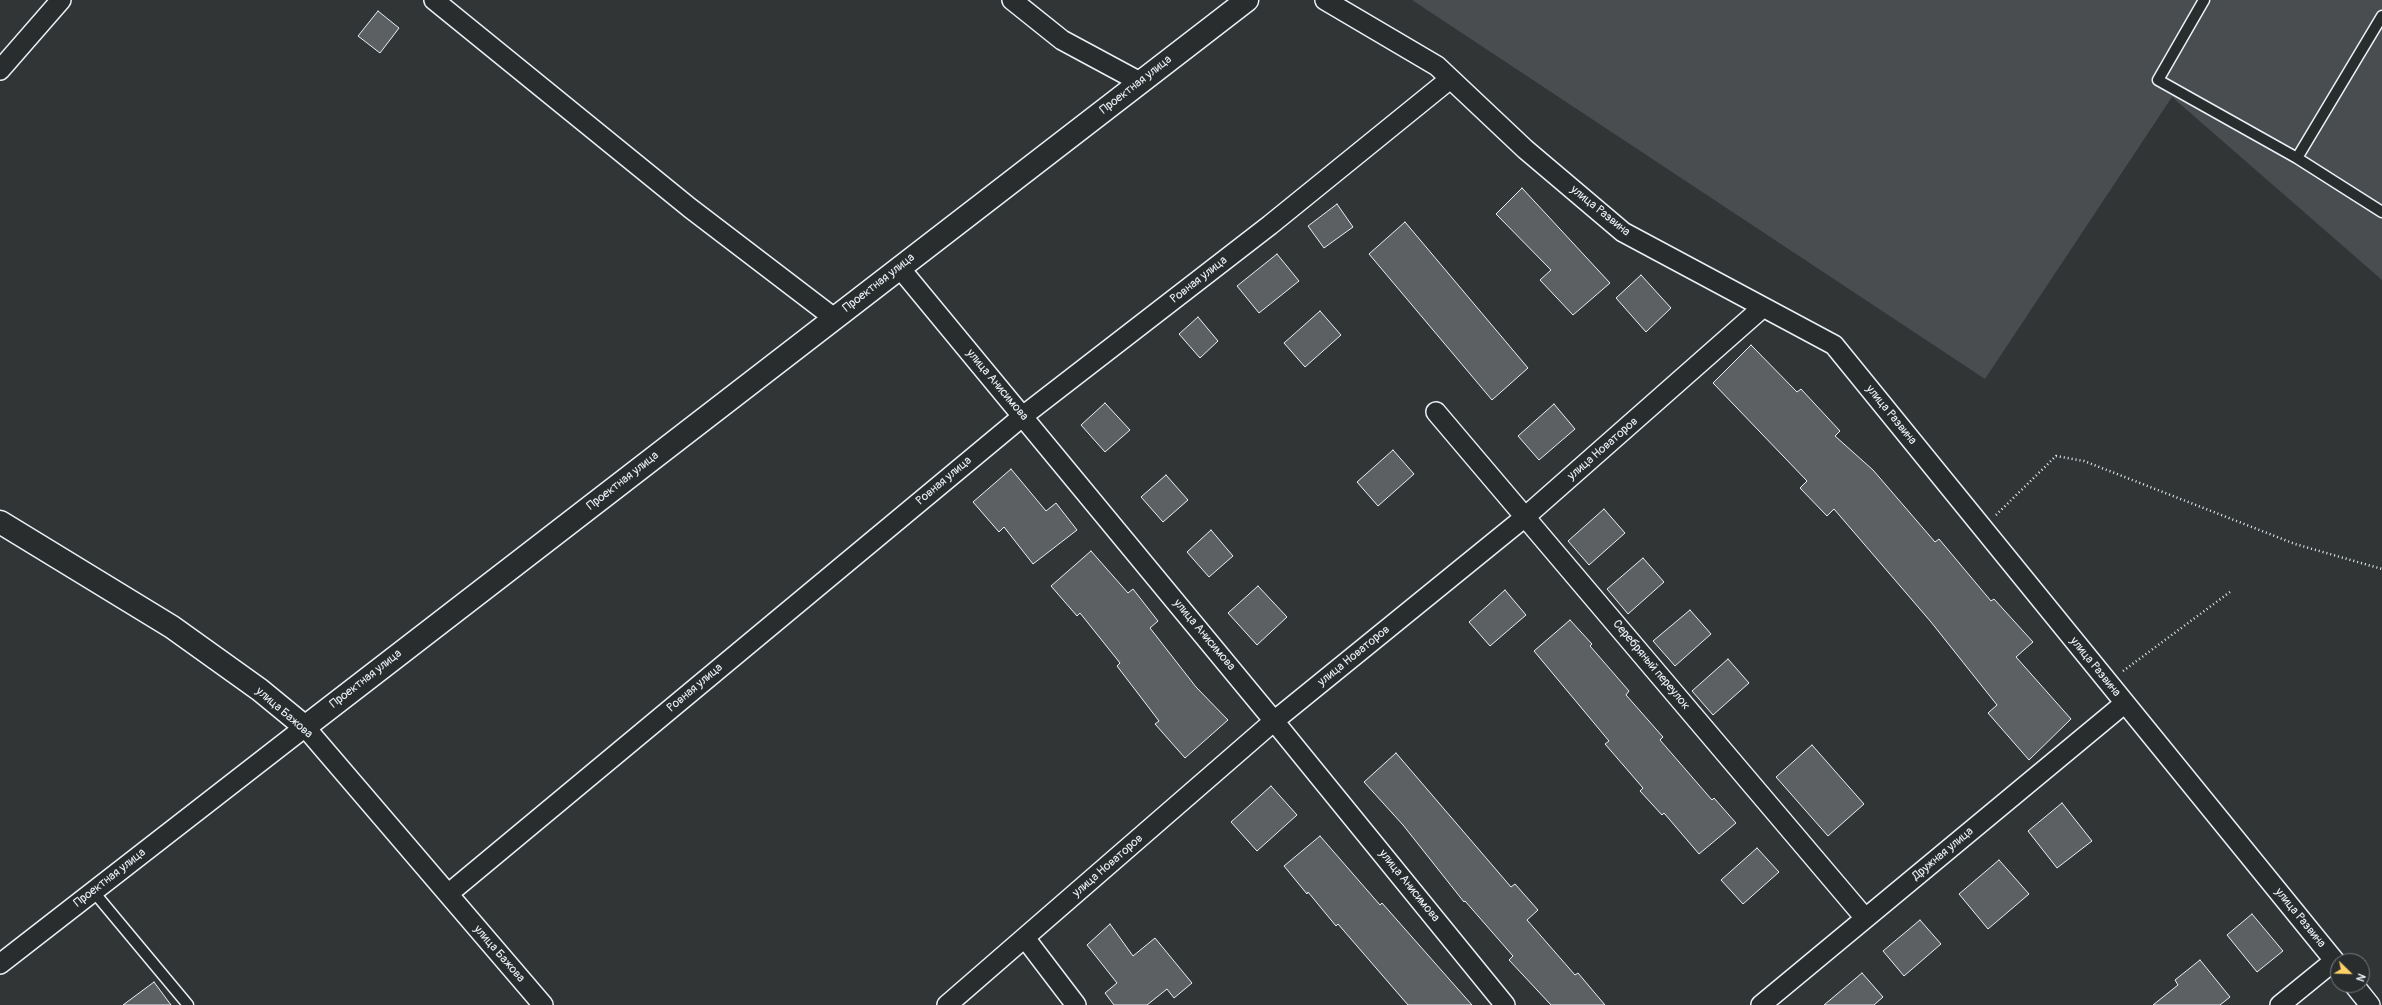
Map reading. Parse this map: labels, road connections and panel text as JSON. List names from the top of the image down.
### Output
{
  "streets": {
    "street": [
      "Проектная улица",
      "улица Развина",
      "Ровная улица",
      "улица Анисимова",
      "улица Новаторов",
      "Серебряный переулок",
      "улица Бажова",
      "Дружная улица"
    ]
  },
  "crossings": [
    ["Проектная улица", "улица Анисимова"],
    ["Проектная улица", "улица Бажова"],
    ["улица Развина", "Ровная улица"],
    ["улица Развина", "улица Новаторов"],
    ["улица Развина", "Дружная улица"],
    ["Ровная улица", "улица Анисимова"],
    ["Ровная улица", "улица Бажова"],
    ["улица Анисимова", "улица Новаторов"],
    ["улица Новаторов", "Серебряный переулок"],
    ["Серебряный переулок", "Дружная улица"]
  ],
  "north": "bottom right"
}
